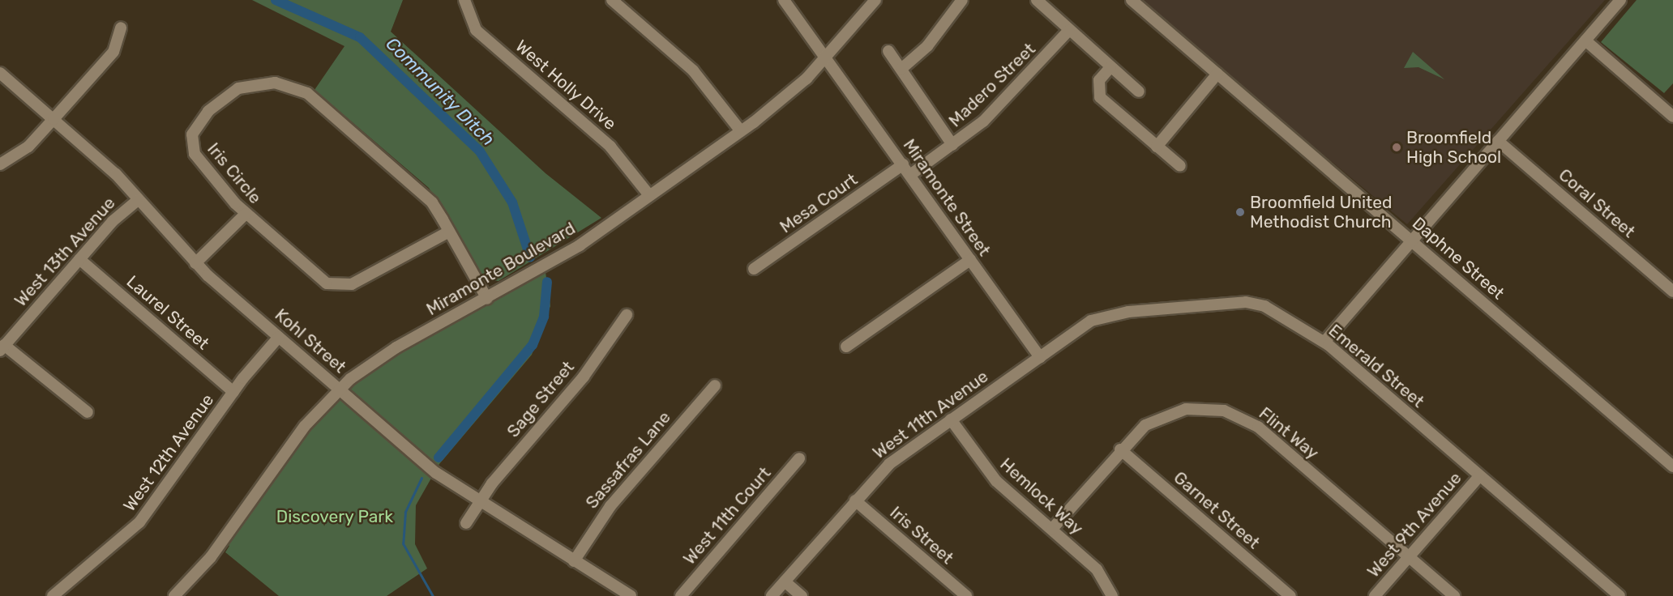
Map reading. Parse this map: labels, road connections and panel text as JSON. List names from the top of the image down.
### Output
{
  "streets": {
    "street": [
      "West Holly Drive",
      "Madero Street",
      "Iris Circle",
      "Miramonte Street",
      "Mesa Court",
      "Coral Street",
      "West 13th Avenue",
      "Daphne Street",
      "Miramonte Boulevard",
      "Laurel Street",
      "Kohl Street",
      "Emerald Street",
      "Sage Street",
      "West 11th Avenue",
      "Flint Way",
      "West 12th Avenue",
      "Sassafras Lane",
      "Hemlock Way",
      "Garnet Street",
      "West 11th Court",
      "West 9th Avenue",
      "Iris Street"
    ]
  },
  "crossings": [
    ["West Holly Drive", "Miramonte Boulevard"],
    ["Madero Street", "Miramonte Street"],
    ["Iris Circle", "Miramonte Boulevard"],
    ["Miramonte Street", "Mesa Court"],
    ["Miramonte Street", "Miramonte Boulevard"],
    ["Miramonte Street", "Emerald Street"],
    ["Miramonte Street", "West 11th Avenue"],
    ["West 13th Avenue", "Laurel Street"],
    ["West 13th Avenue", "Kohl Street"],
    ["Miramonte Boulevard", "Kohl Street"],
    ["Laurel Street", "West 12th Avenue"],
    ["Kohl Street", "Sage Street"],
    ["Kohl Street", "West 12th Avenue"],
    ["Kohl Street", "Sassafras Lane"],
    ["Emerald Street", "West 11th Avenue"],
    ["Emerald Street", "West 9th Avenue"],
    ["West 11th Avenue", "Hemlock Way"],
    ["West 11th Avenue", "Iris Street"],
    ["Flint Way", "Hemlock Way"],
    ["Flint Way", "Garnet Street"],
    ["Flint Way", "West 9th Avenue"]
  ],
  "water": ["Community Ditch"],
  "parks": ["Discovery Park"],
  "places": ["Broomfield High School", "Broomfield United Methodist Church"]
}
